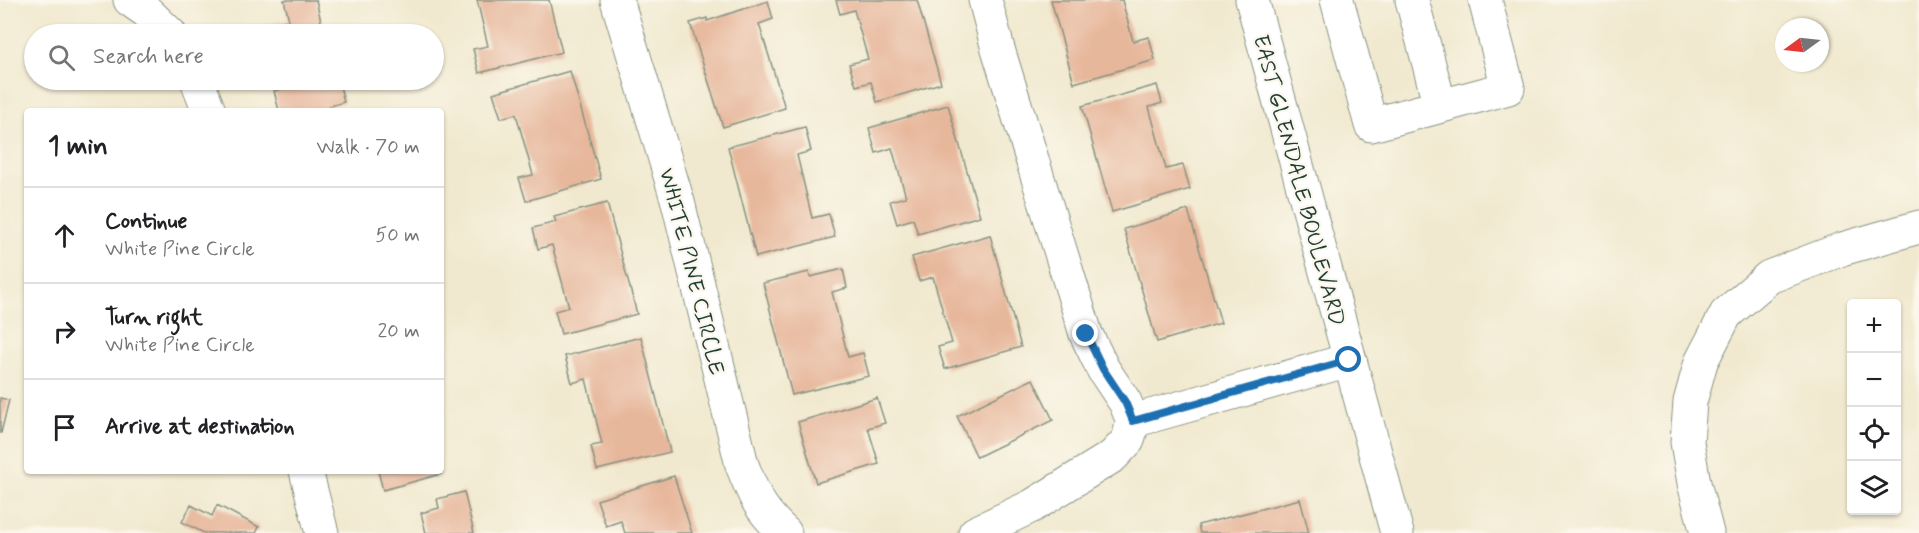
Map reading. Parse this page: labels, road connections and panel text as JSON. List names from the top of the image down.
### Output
{
  "streets": {
    "street": ["EAST GLENDALE BOULEVARD", "WHITE PINE CIRCLE"]
  },
  "north": "left",
  "page": {
    "search": "Search here",
    "heading": ["1 min", "Walk · 70 m"],
    "list": [
      ["Continue", "White Pine Circle", "50 m"],
      ["Turn right", "White Pine Circle", "20 m"],
      "Arrive at destination"
    ],
    "map_buttons": ["+", "−"]
  }
}
